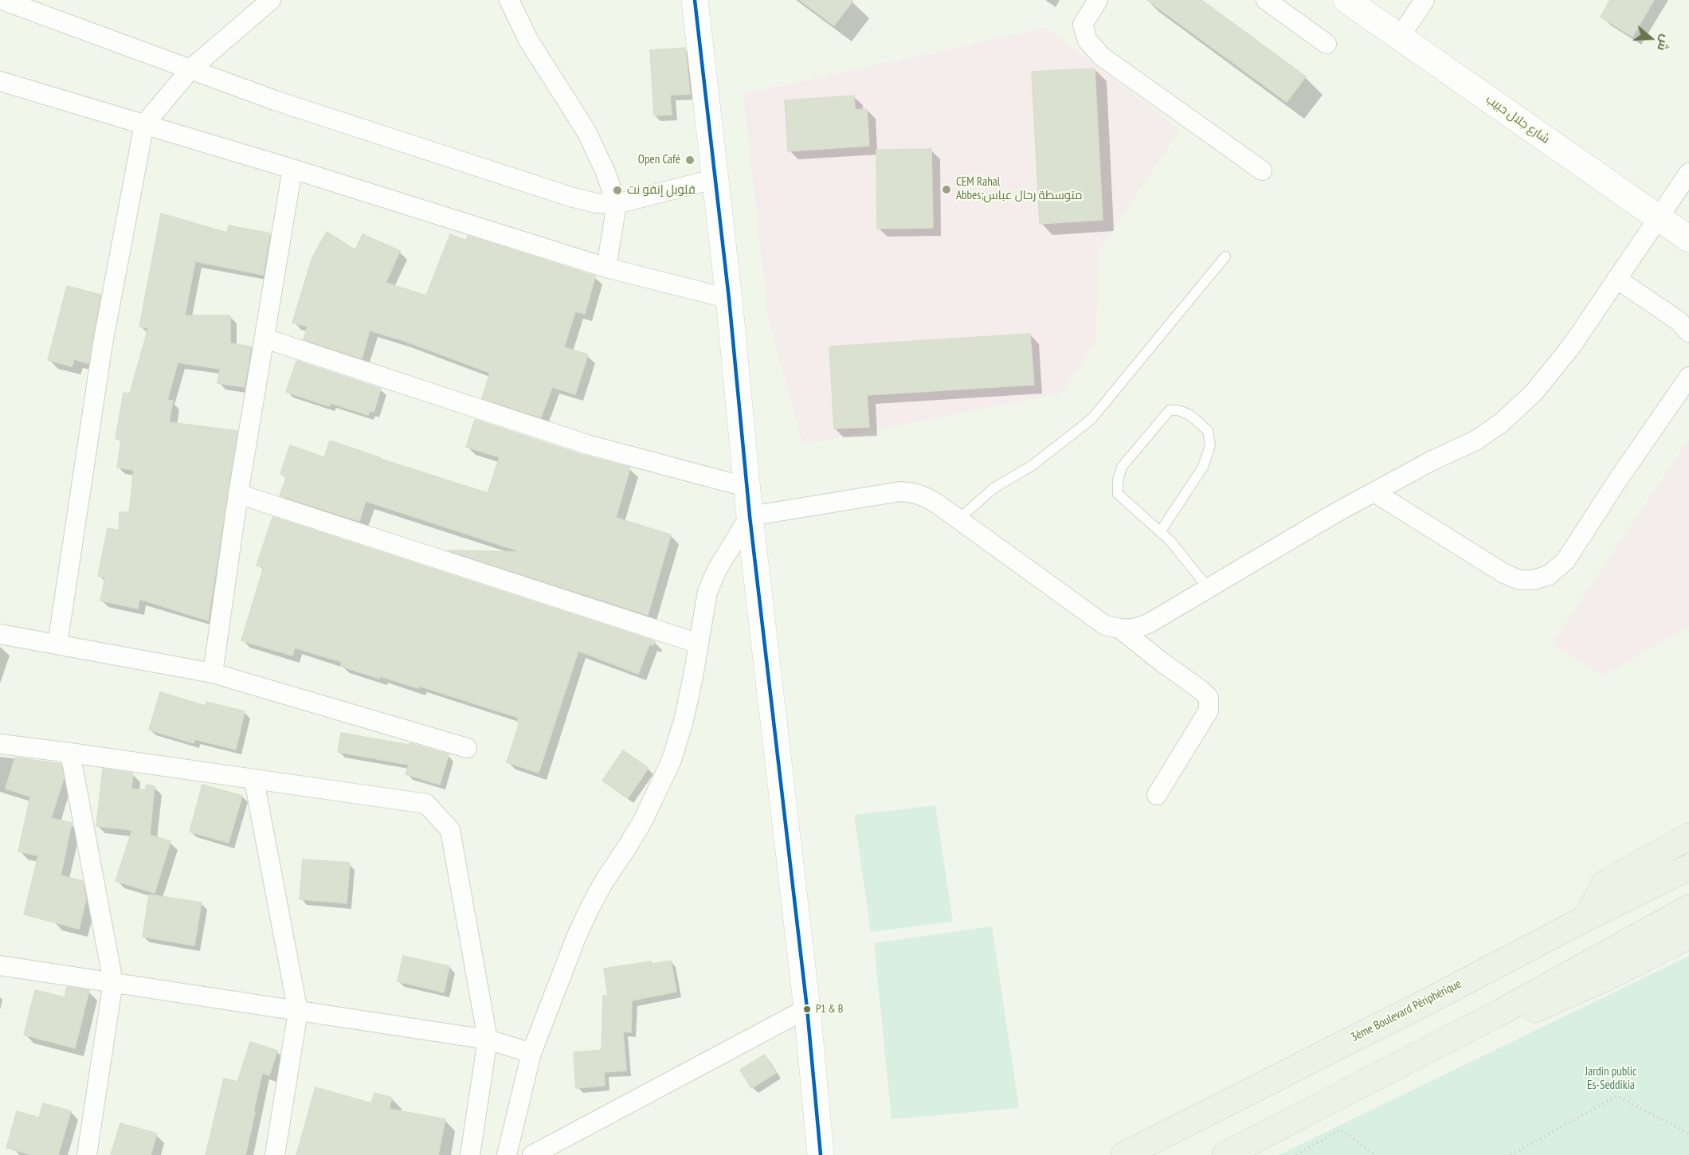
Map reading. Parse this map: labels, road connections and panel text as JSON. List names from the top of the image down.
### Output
{
  "streets": {
    "main road": ["شارع جلال حبيب", "3ème Boulevard Périphérique"]
  },
  "parks": ["Jardin public Es-Seddikia"],
  "places": [
    "Open Café",
    "CEM Rahal Abbes;متوسطة رحال عباس",
    "قلوبل إنفو نت",
    "P1 & B"
  ],
  "north": "right"
}
